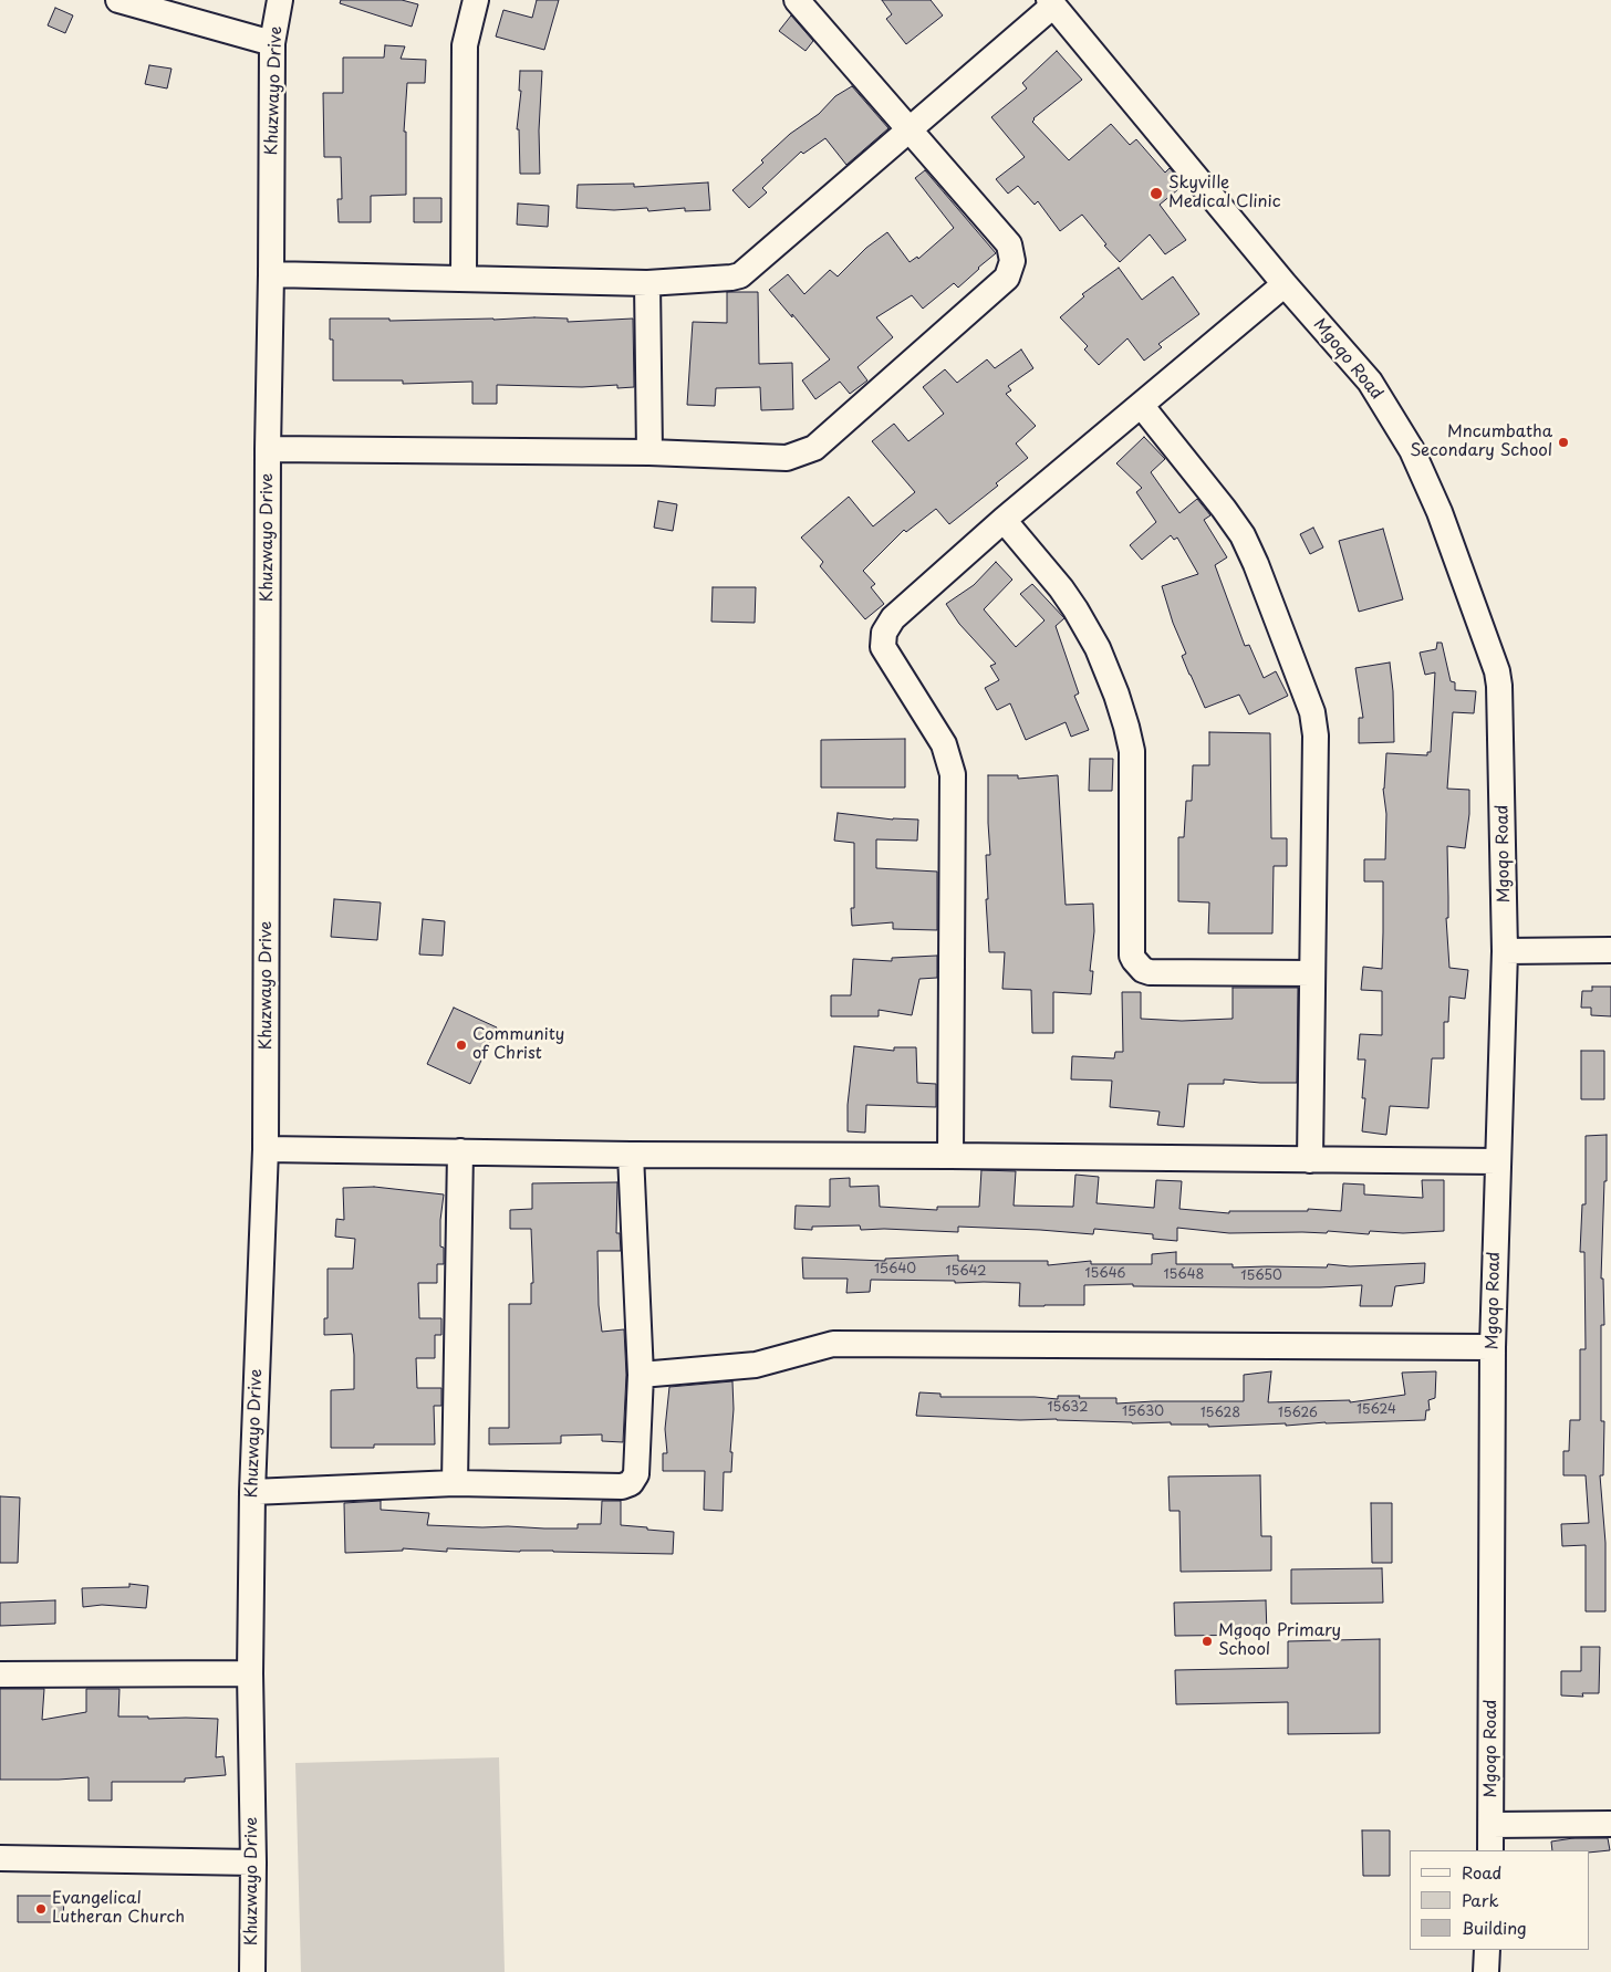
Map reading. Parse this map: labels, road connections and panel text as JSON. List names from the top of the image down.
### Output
{
  "streets": {
    "street": ["Khuzwayo Drive", "Mgoqo Road"]
  },
  "places": [
    "Skyville Medical Clinic",
    "Mncumbatha Secondary School",
    "Community of Christ",
    "Mgoqo Primary School",
    "Evangelical Lutheran Church"
  ],
  "house_numbers": [
    "15640",
    "15642",
    "15646",
    "15648",
    "15650",
    "15632",
    "15624",
    "15630",
    "15628",
    "15626"
  ],
  "legend": ["Road", "Park", "Building"]
}
